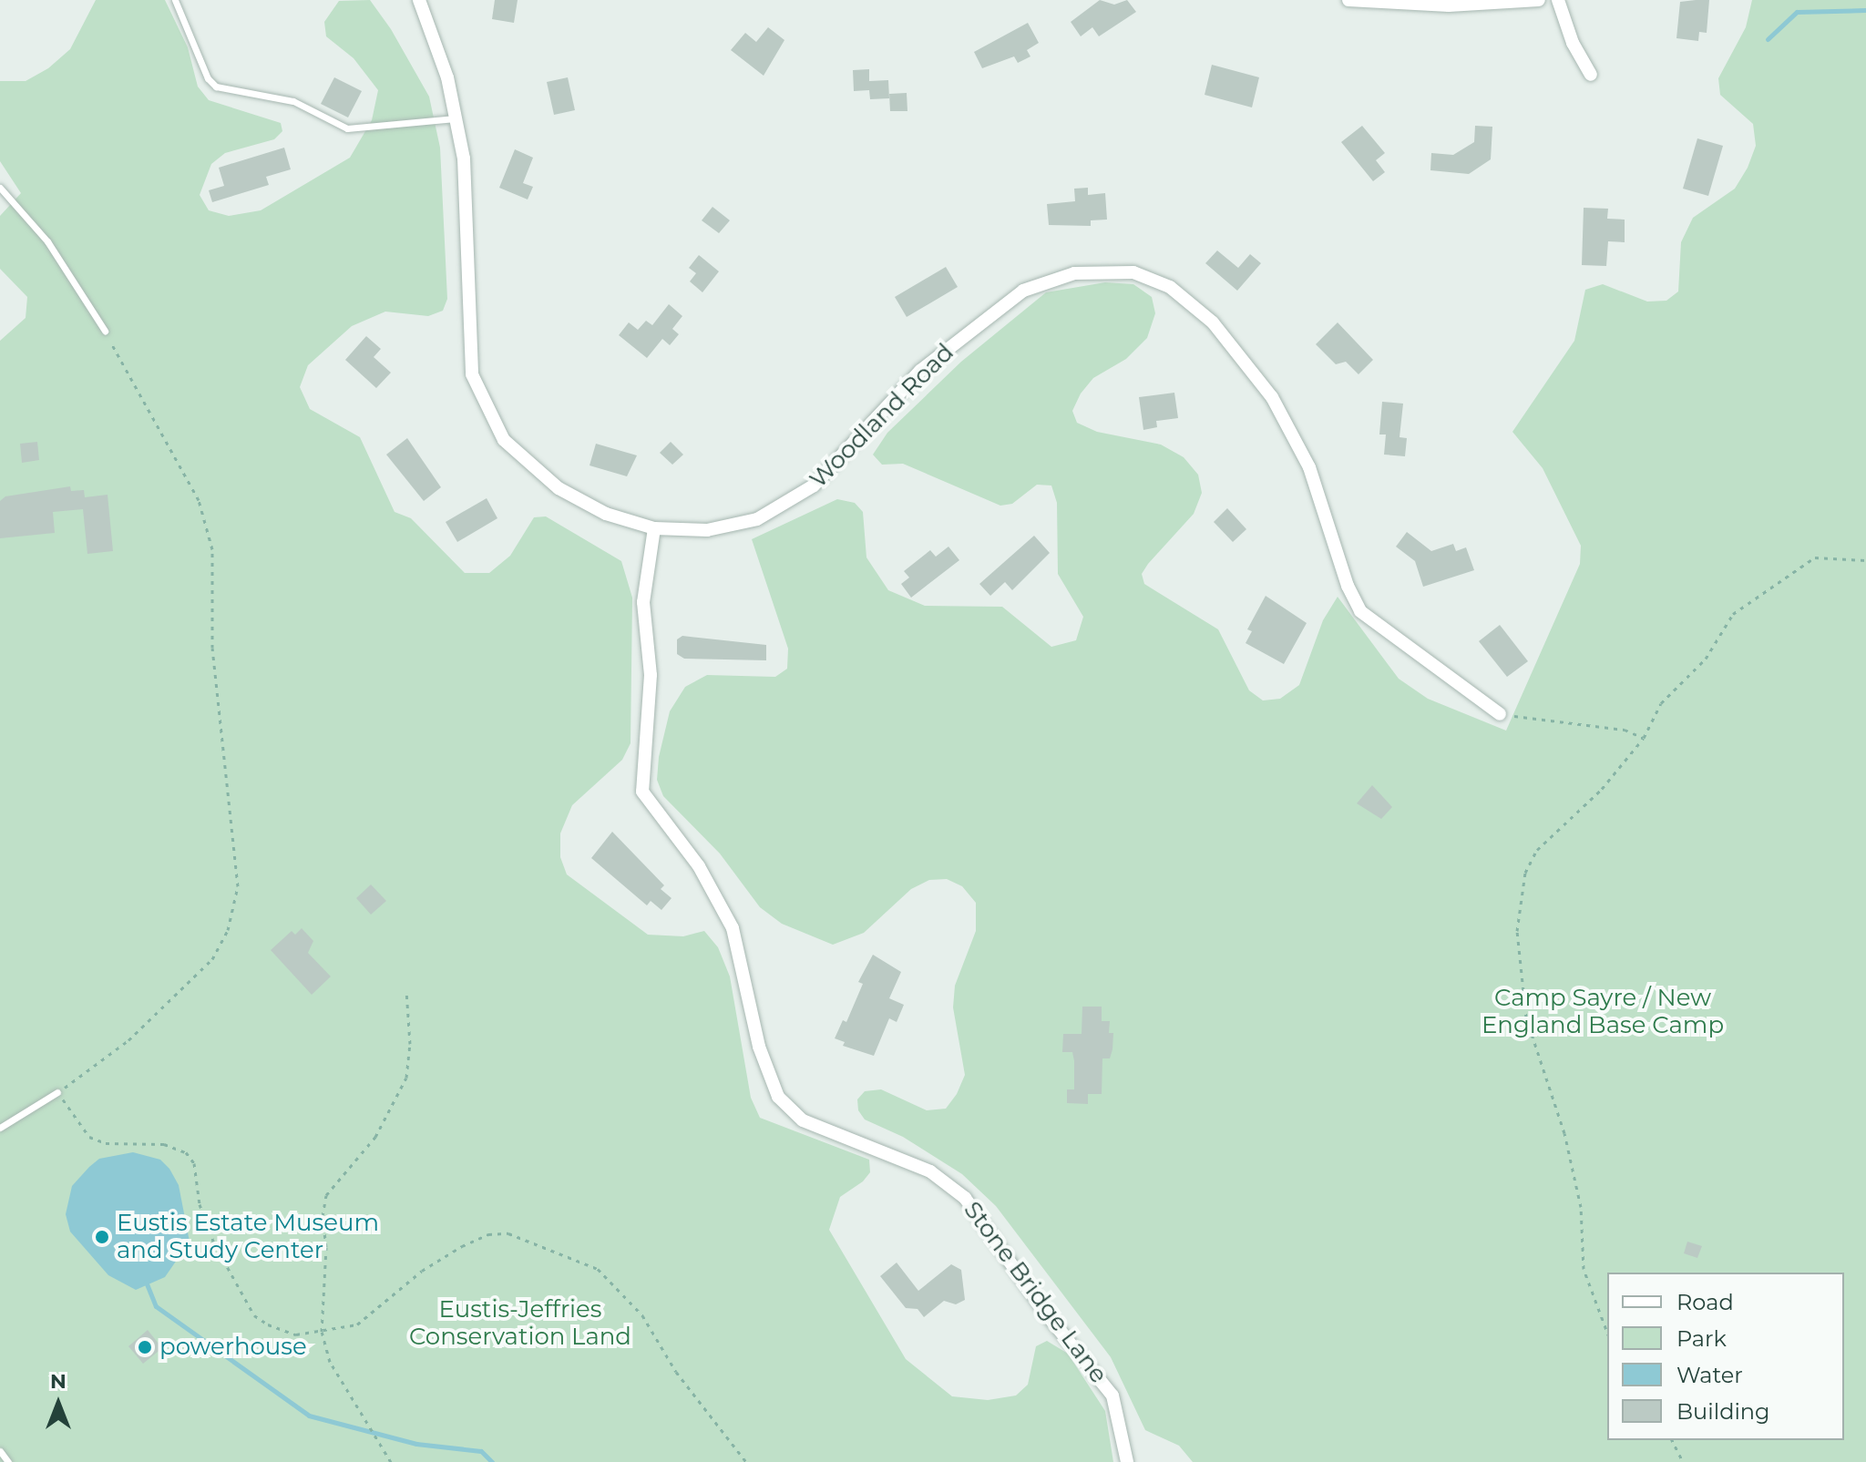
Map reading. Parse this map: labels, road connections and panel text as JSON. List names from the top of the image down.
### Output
{
  "streets": {
    "street": ["Woodland Road", "Stone Bridge Lane"]
  },
  "crossings": [
    ["Woodland Road", "Stone Bridge Lane"]
  ],
  "parks": ["Camp Sayre / New England Base Camp", "Eustis-Jeffries Conservation Land"],
  "places": ["Eustis Estate Museum and Study Center", "powerhouse"],
  "legend": [
    "Road",
    "Park",
    "Water",
    "Building"
  ],
  "north": "top"
}
